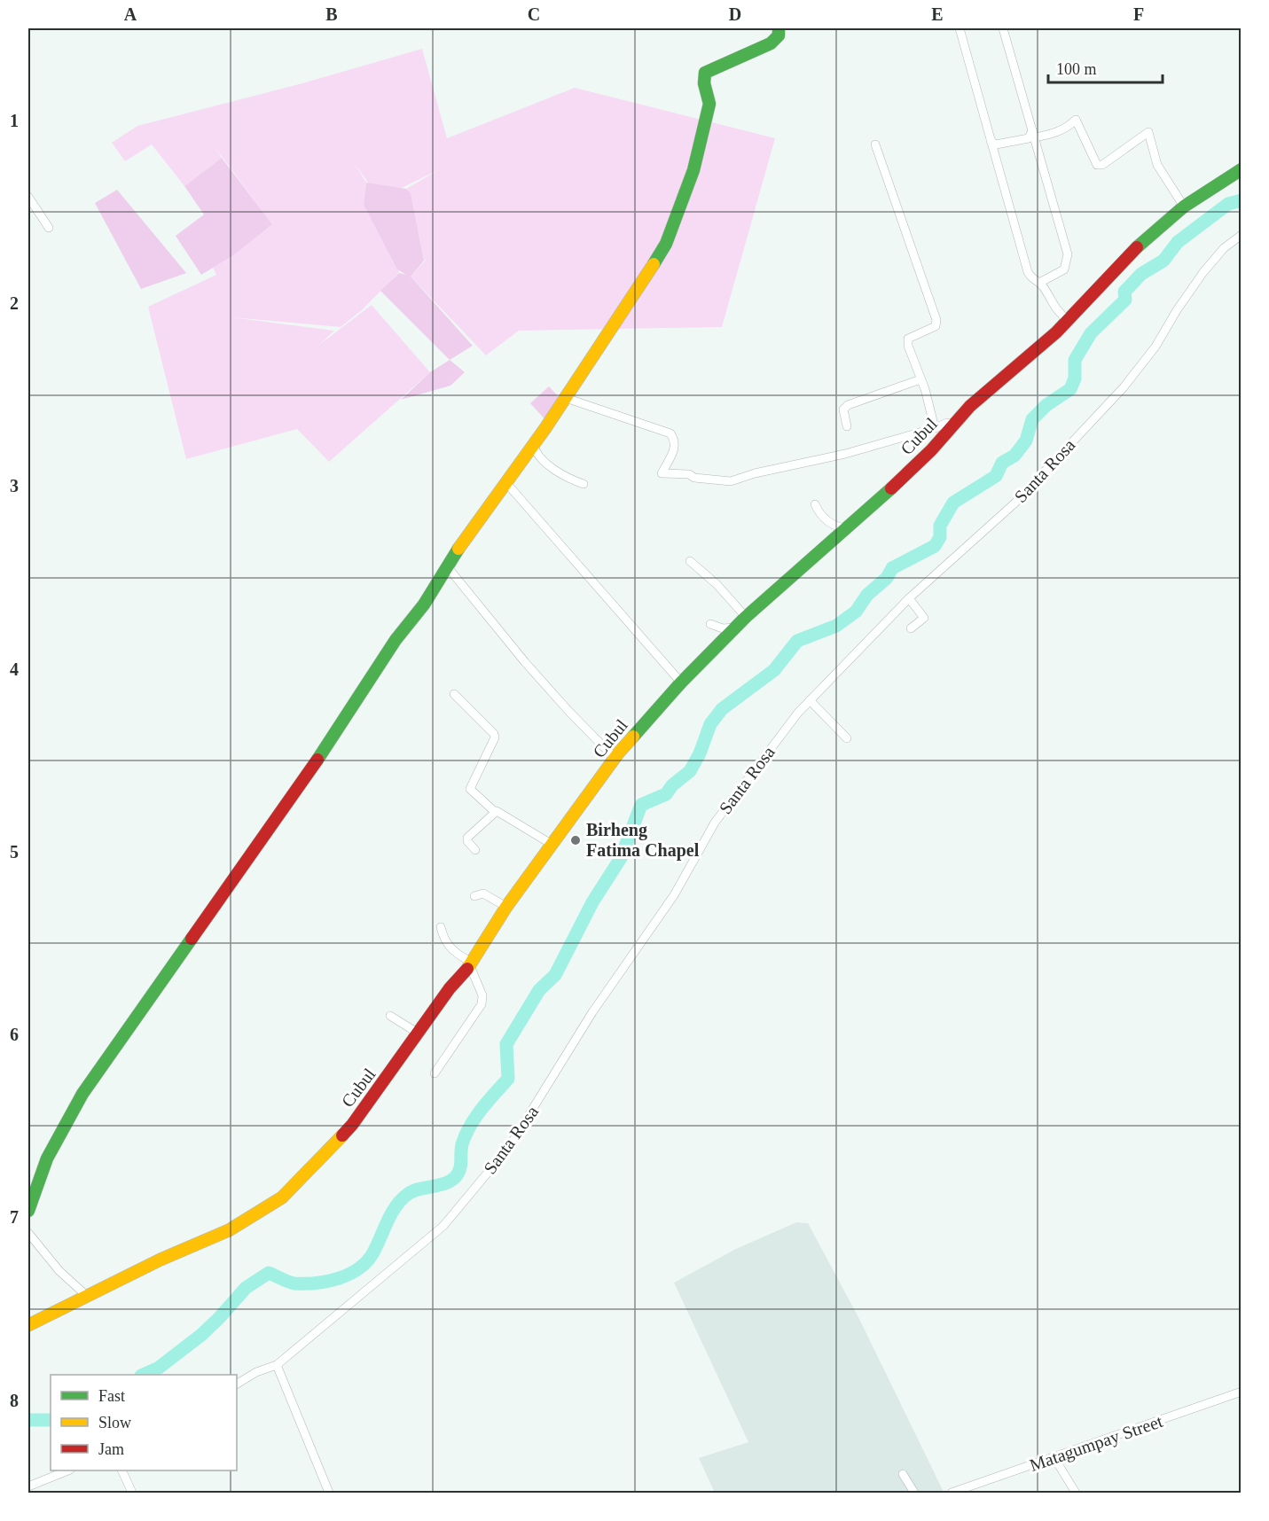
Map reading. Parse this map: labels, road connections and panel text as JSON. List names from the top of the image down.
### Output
{
  "streets": {
    "street": ["Cubul", "Santa Rosa", "Matagumpay Street"]
  },
  "places": ["Birheng Fatima Chapel"],
  "legend": ["Fast", "Slow", "Jam"],
  "scale_bar": "100 m",
  "grid": {
    "columns": [
      "A",
      "B",
      "C",
      "D",
      "E",
      "F"
    ],
    "rows": [
      "1",
      "2",
      "3",
      "4",
      "5",
      "6",
      "7",
      "8"
    ]
  }
}
